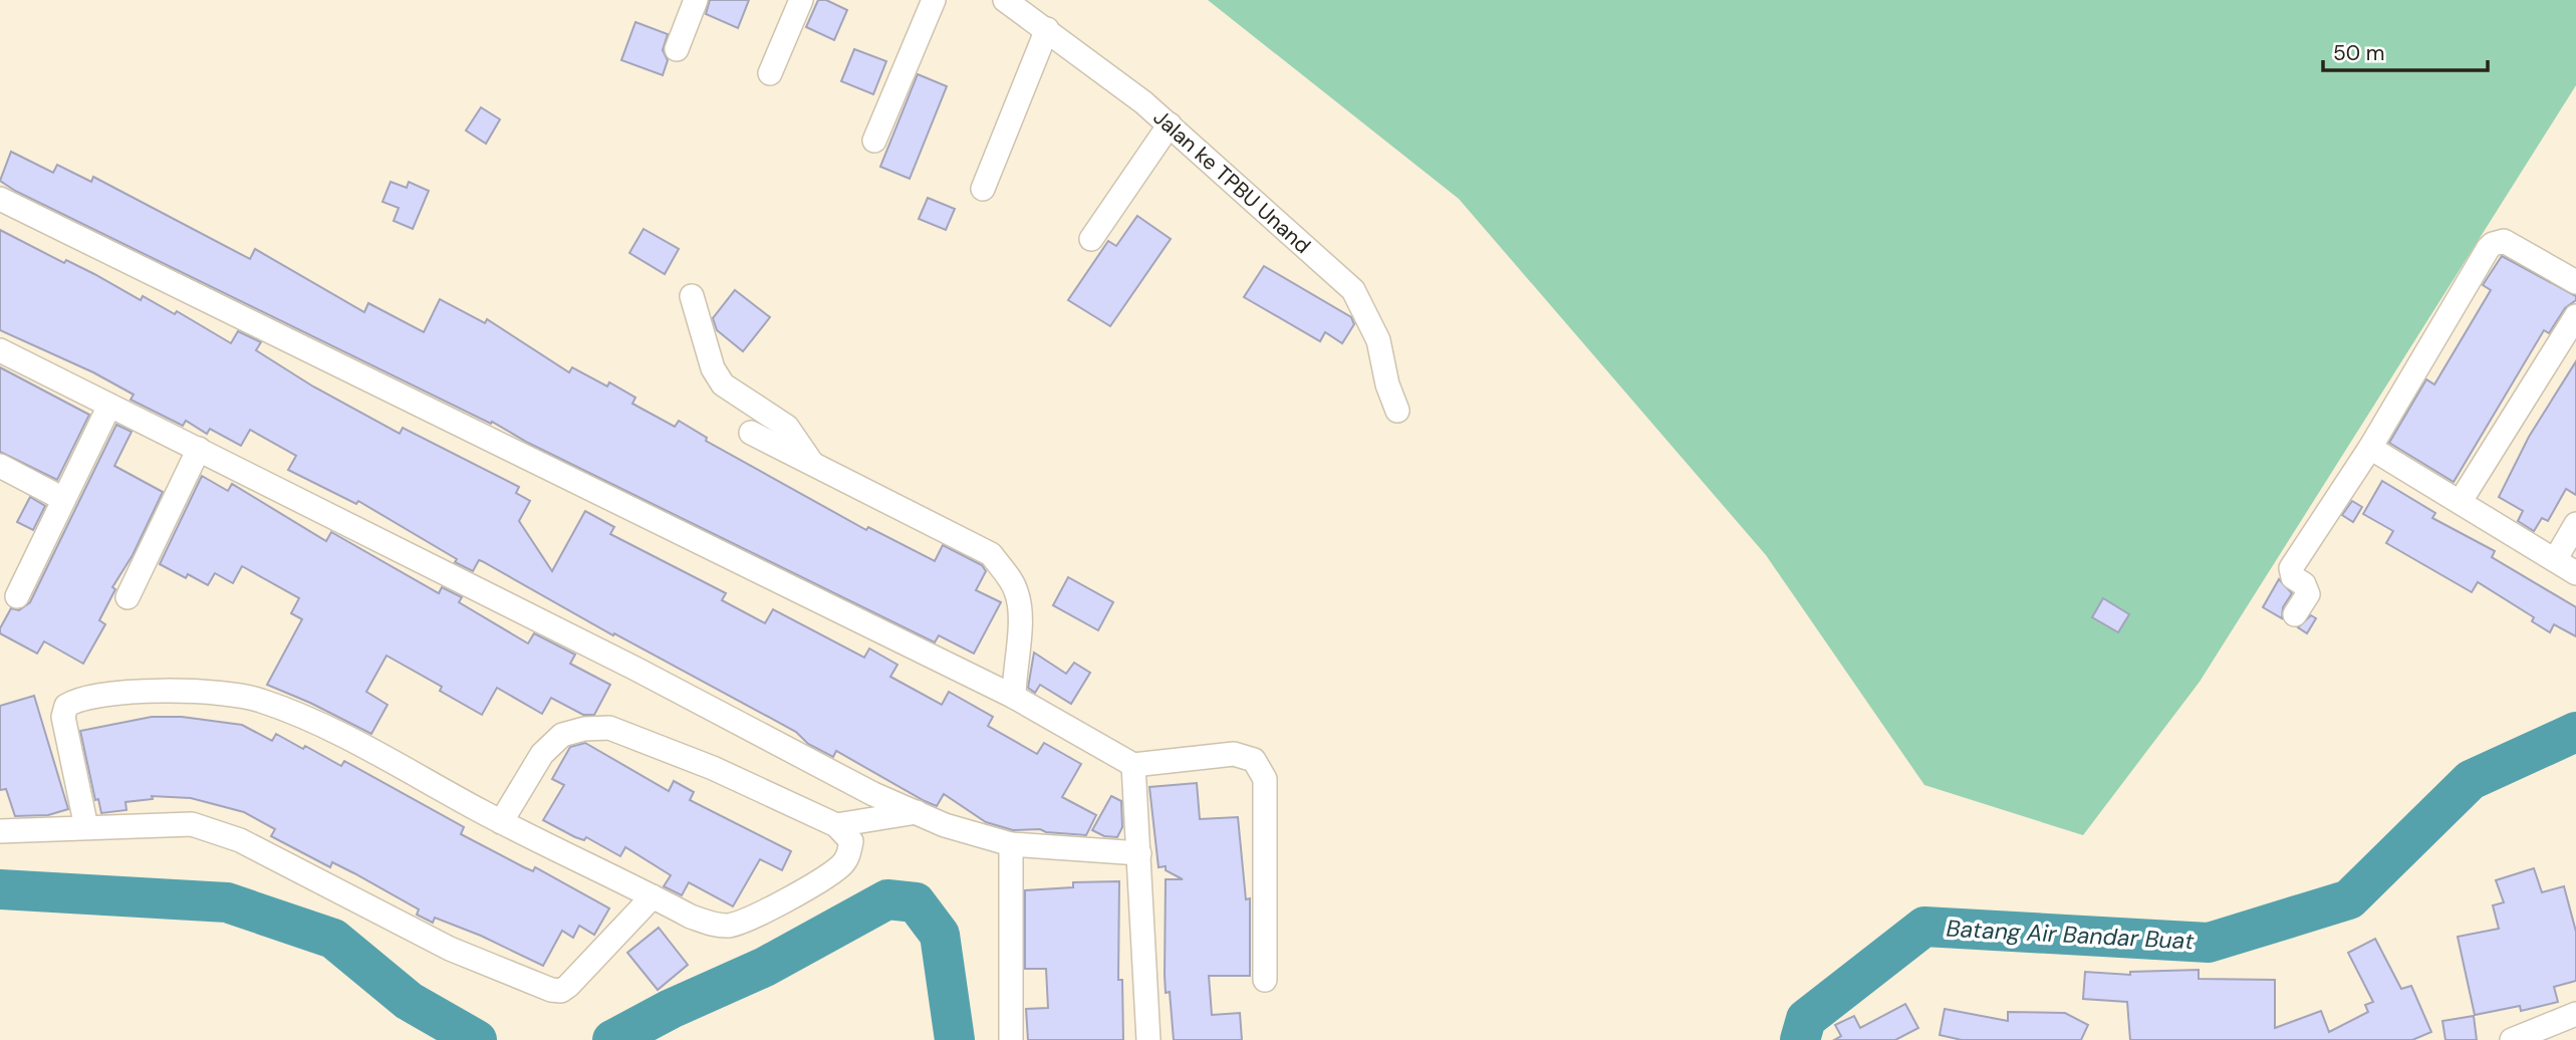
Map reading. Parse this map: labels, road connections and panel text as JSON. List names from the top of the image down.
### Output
{
  "streets": {
    "street": ["Jalan ke TPBU Unand"]
  },
  "water": ["Batang Air Bandar Buat"],
  "scale_bar": "50 m"
}
